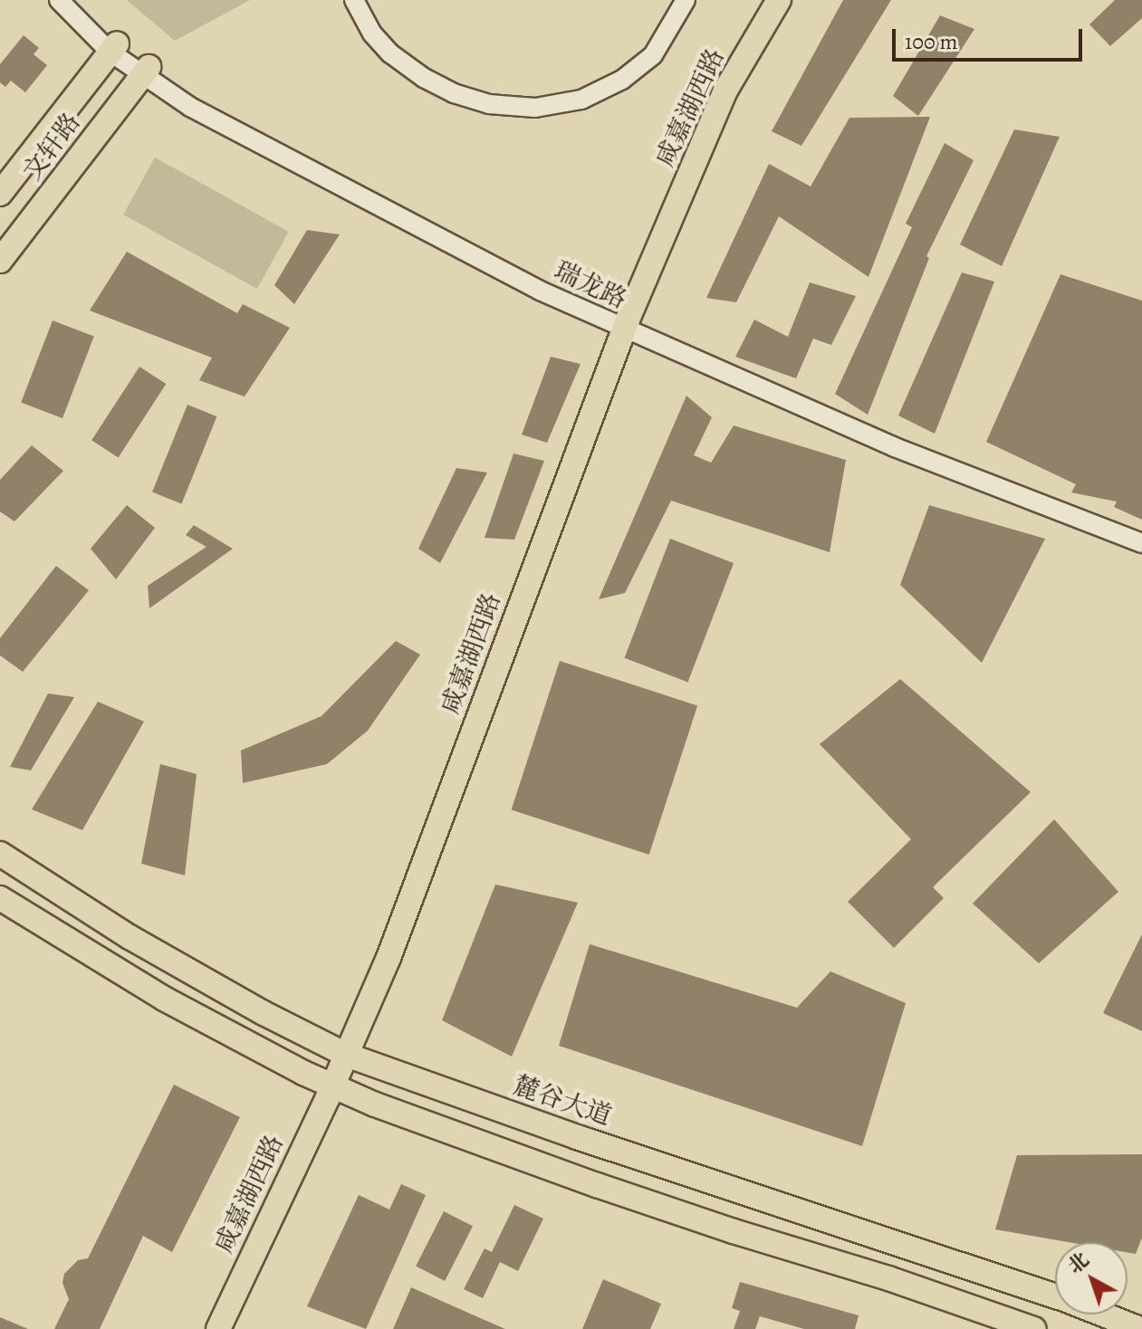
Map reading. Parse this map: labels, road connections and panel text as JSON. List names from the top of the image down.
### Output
{
  "streets": {
    "main road": ["咸嘉湖西路", "文轩路", "麓谷大道"],
    "street": ["瑞龙路"]
  },
  "crossings": [
    ["咸嘉湖西路", "瑞龙路"],
    ["咸嘉湖西路", "麓谷大道"],
    ["文轩路", "瑞龙路"]
  ],
  "scale_bar": "100 m",
  "north": "top left"
}
